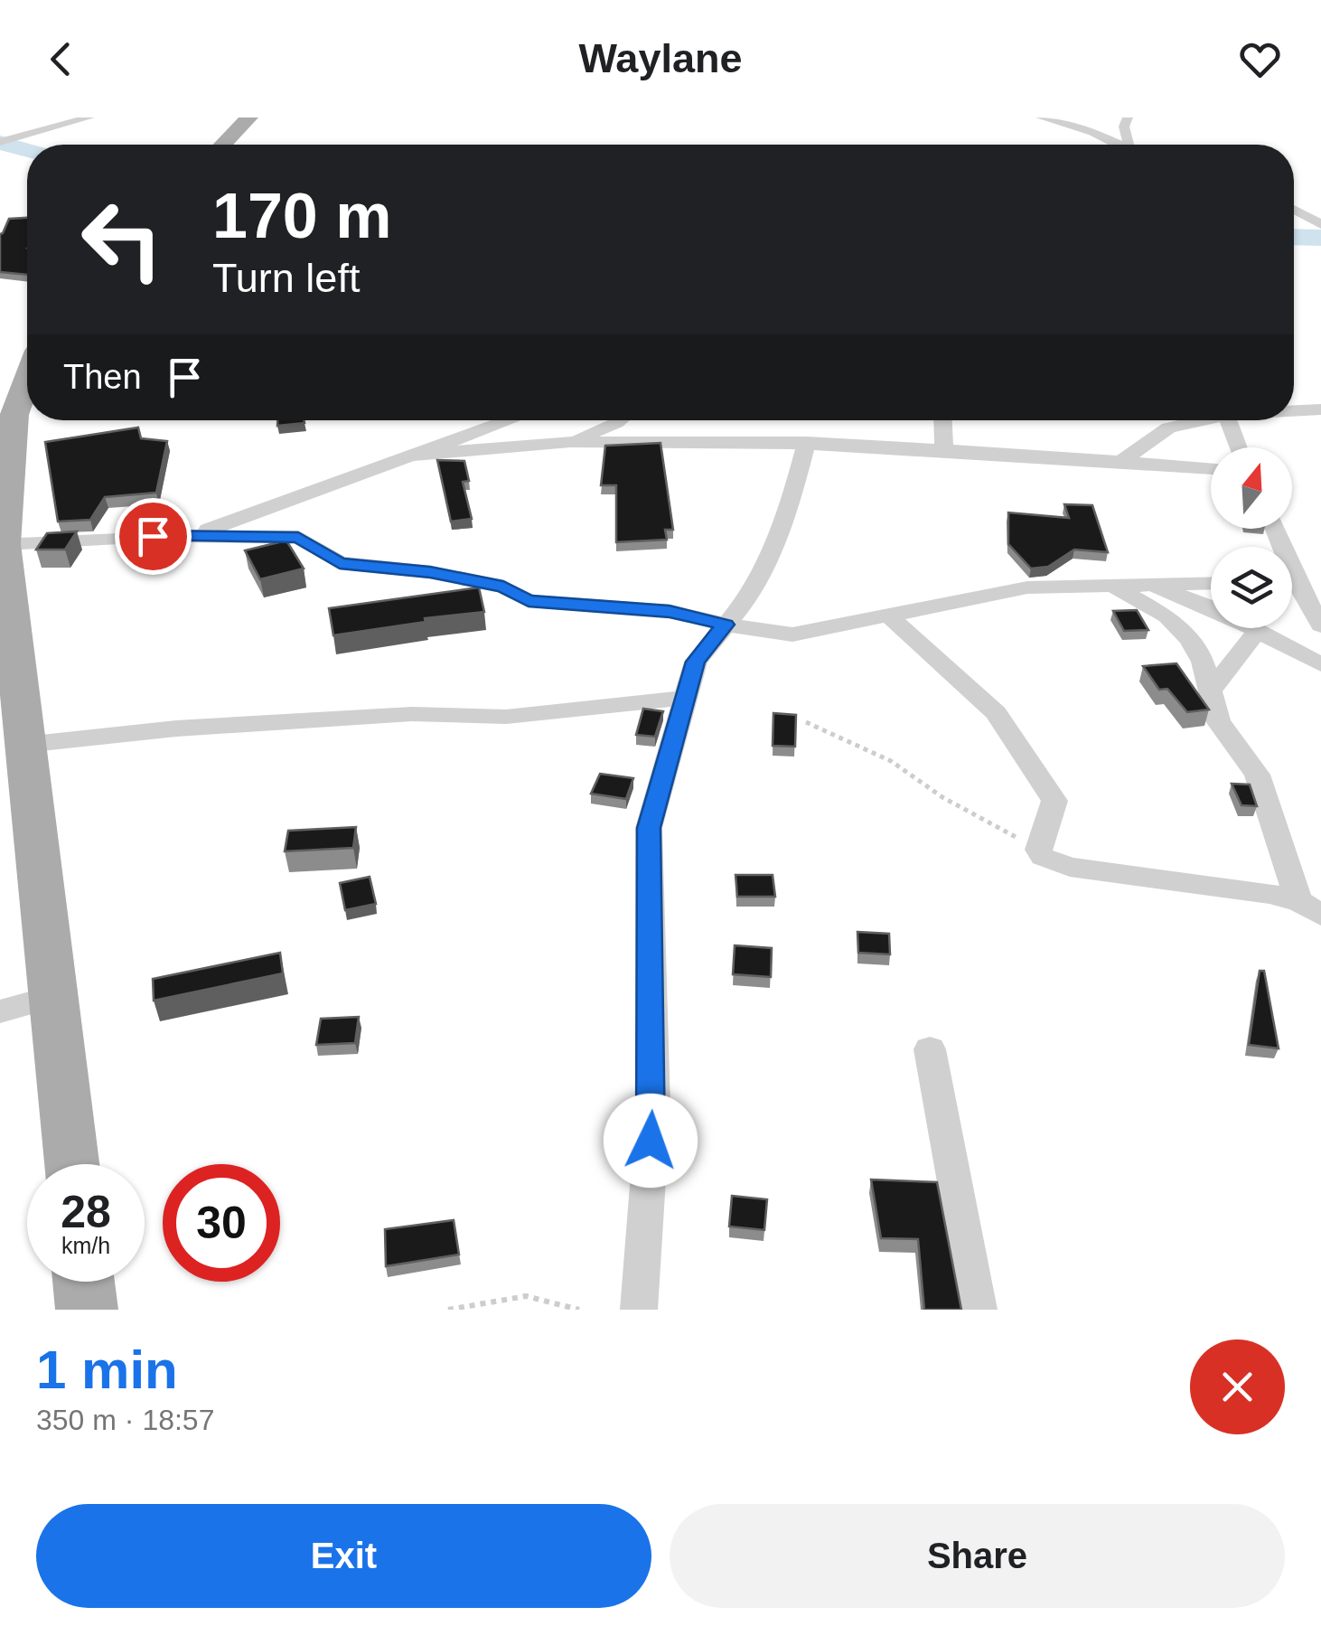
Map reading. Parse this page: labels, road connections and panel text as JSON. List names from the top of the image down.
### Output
{
  "north": "top",
  "page": {
    "header": "Waylane",
    "turn": ["170 m", "Turn left"],
    "then": "Then",
    "speed": "28 km/h",
    "limit": "30",
    "heading": ["1 min", "350 m · 18:57"],
    "buttons": ["Exit", "Share"]
  }
}
